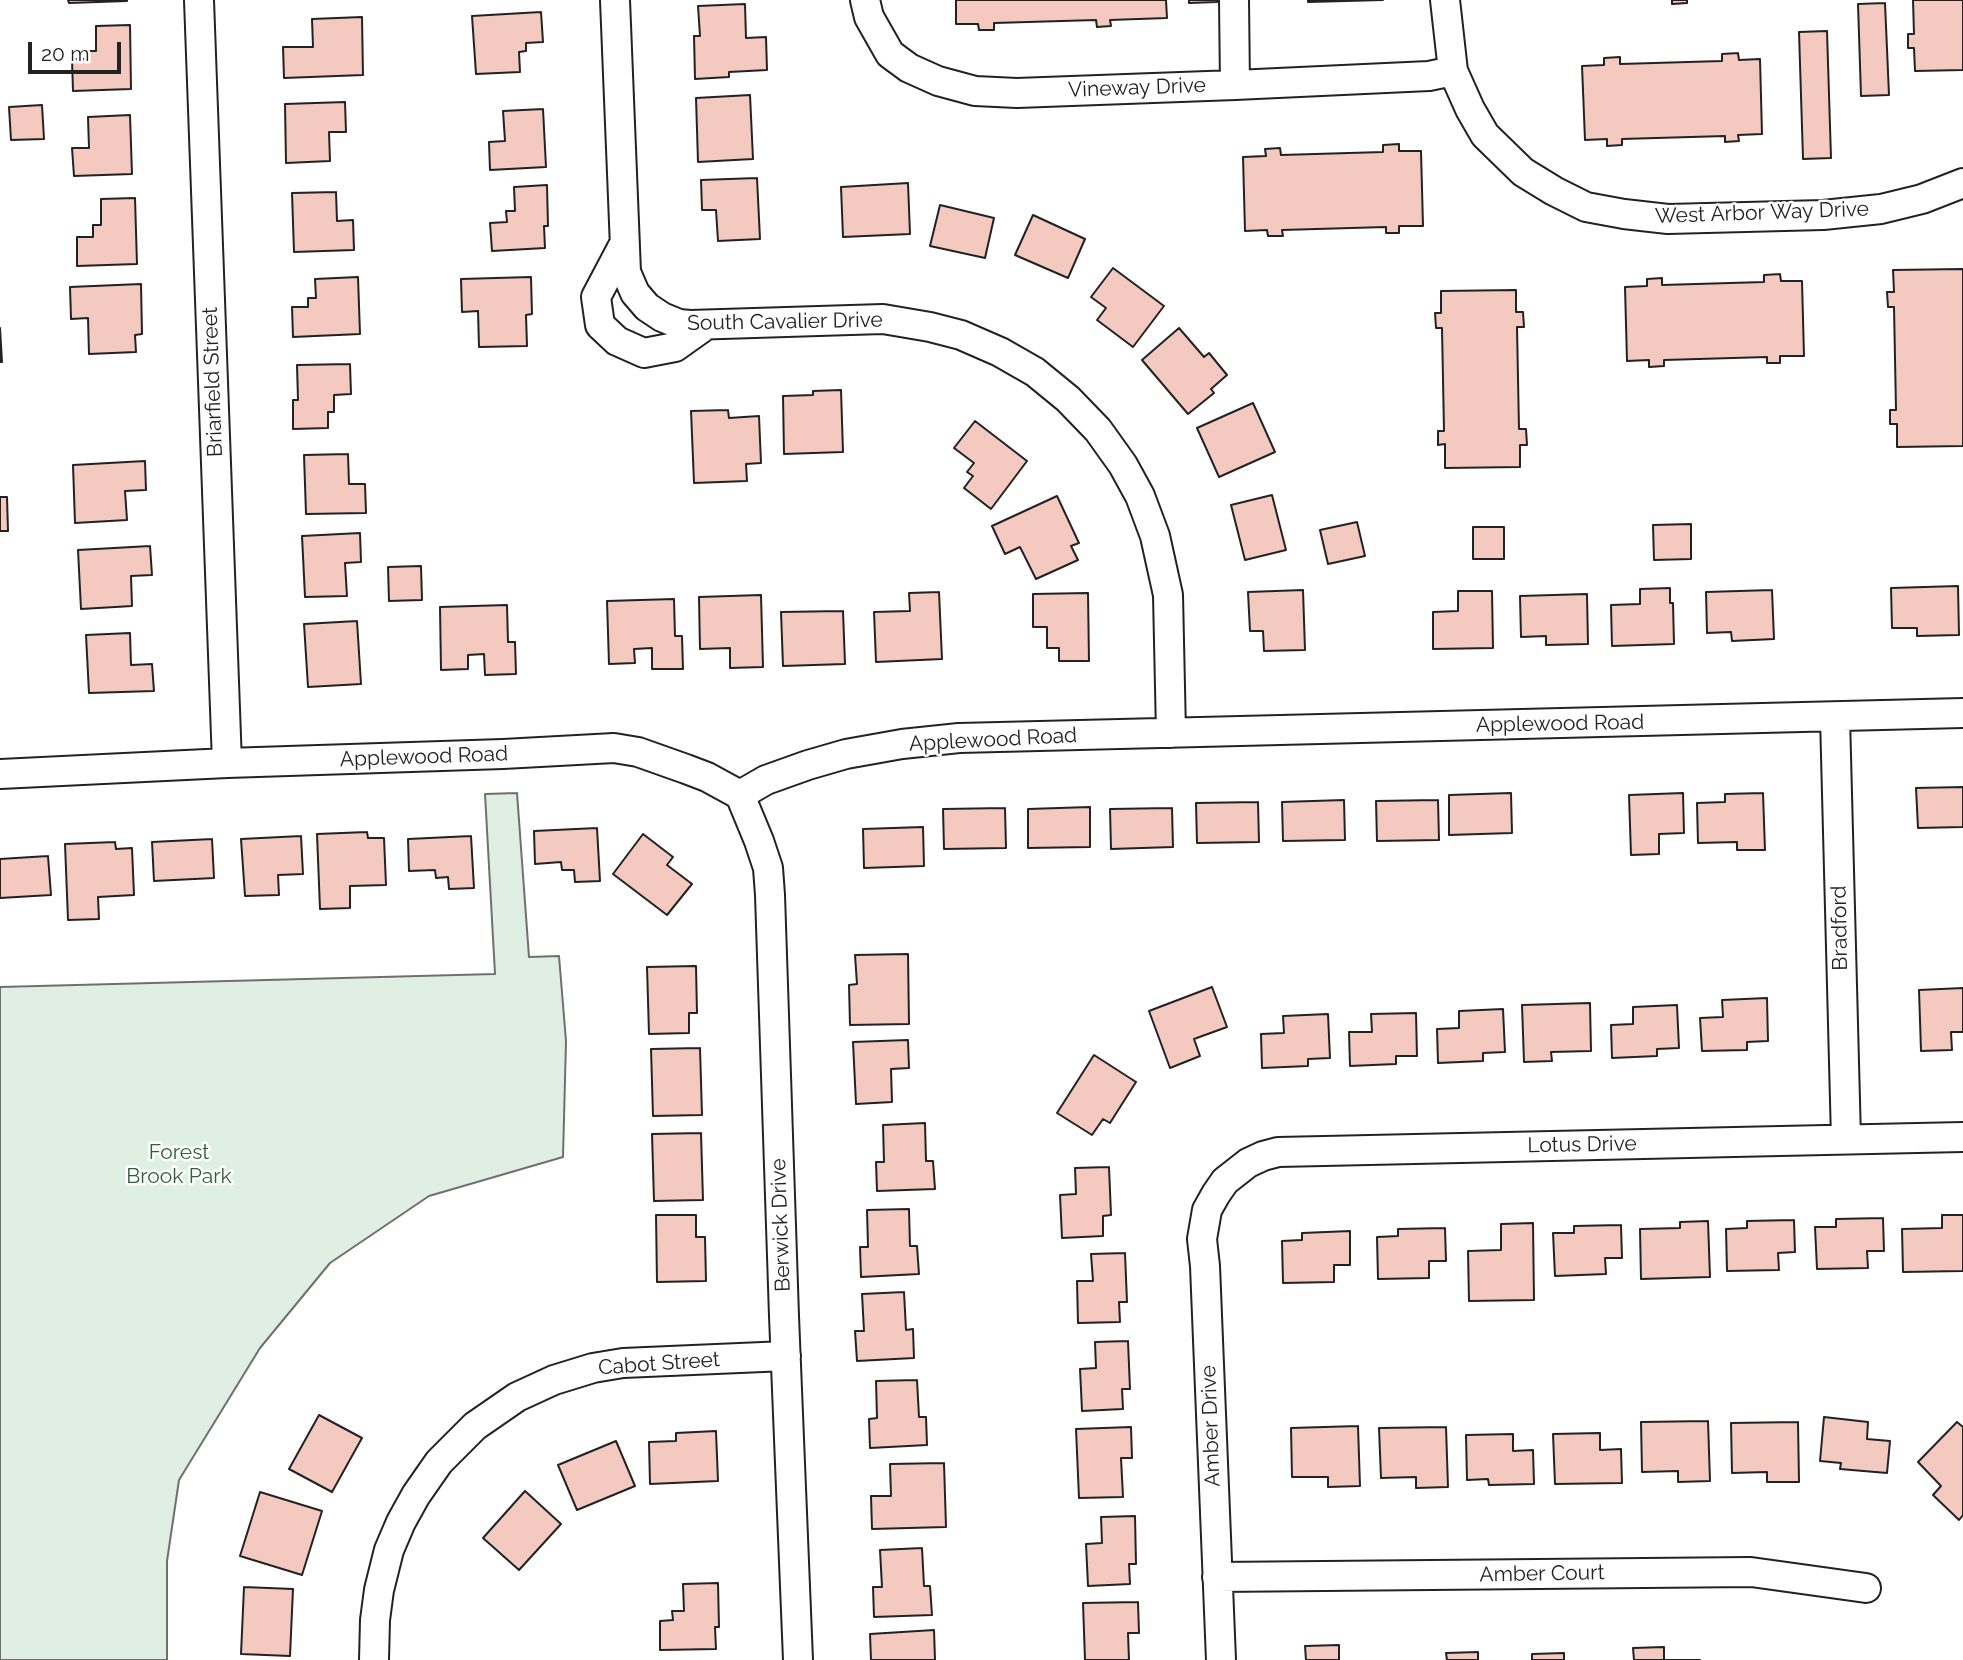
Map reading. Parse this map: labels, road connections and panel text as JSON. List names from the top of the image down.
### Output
{
  "streets": {
    "street": [
      "Vineway Drive",
      "West Arbor Way Drive",
      "South Cavalier Drive",
      "Briarfield Street",
      "Applewood Road",
      "Bradford",
      "Lotus Drive",
      "Berwick Drive",
      "Cabot Street",
      "Amber Drive",
      "Amber Court"
    ]
  },
  "crossings": [
    ["Vineway Drive", "West Arbor Way Drive"],
    ["South Cavalier Drive", "Applewood Road"],
    ["Briarfield Street", "Applewood Road"],
    ["Applewood Road", "Bradford"],
    ["Applewood Road", "Berwick Drive"],
    ["Bradford", "Lotus Drive"],
    ["Lotus Drive", "Amber Drive"],
    ["Berwick Drive", "Cabot Street"],
    ["Amber Drive", "Amber Court"]
  ],
  "parks": ["Forest Brook Park"],
  "scale_bar": "20 m"
}
